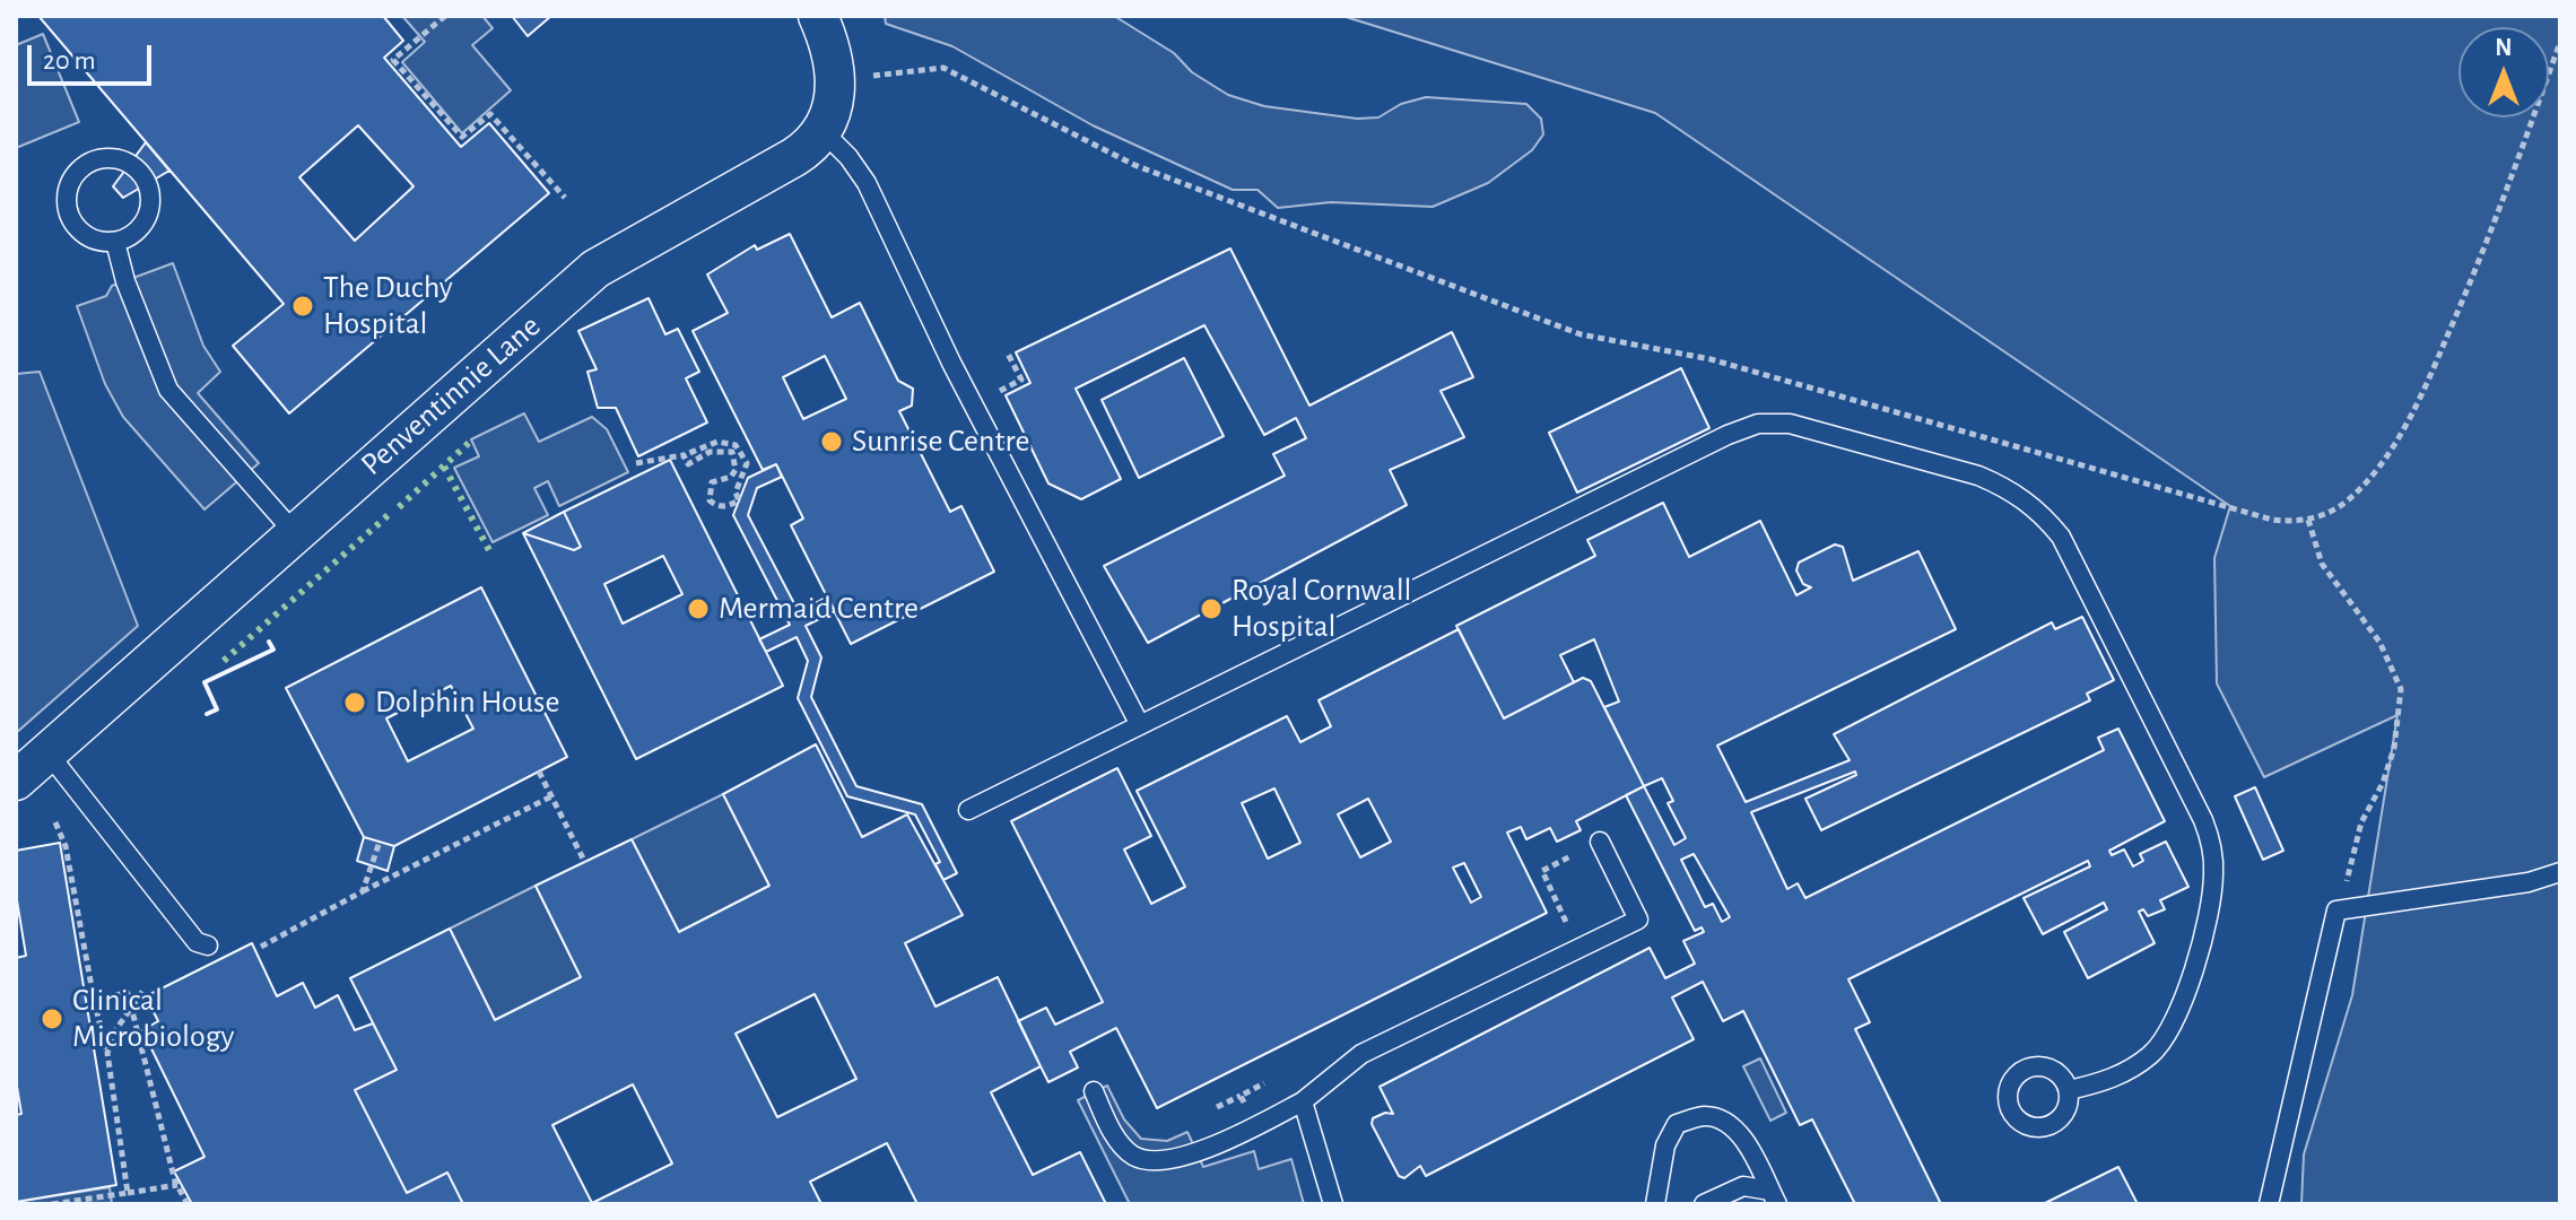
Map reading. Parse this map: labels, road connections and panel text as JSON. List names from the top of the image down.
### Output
{
  "streets": {
    "street": ["Penventinnie Lane"]
  },
  "places": [
    "The Duchy Hospital",
    "Sunrise Centre",
    "Mermaid Centre",
    "Royal Cornwall Hospital",
    "Dolphin House",
    "Clinical Microbiology"
  ],
  "scale_bar": "20 m",
  "north": "top"
}
